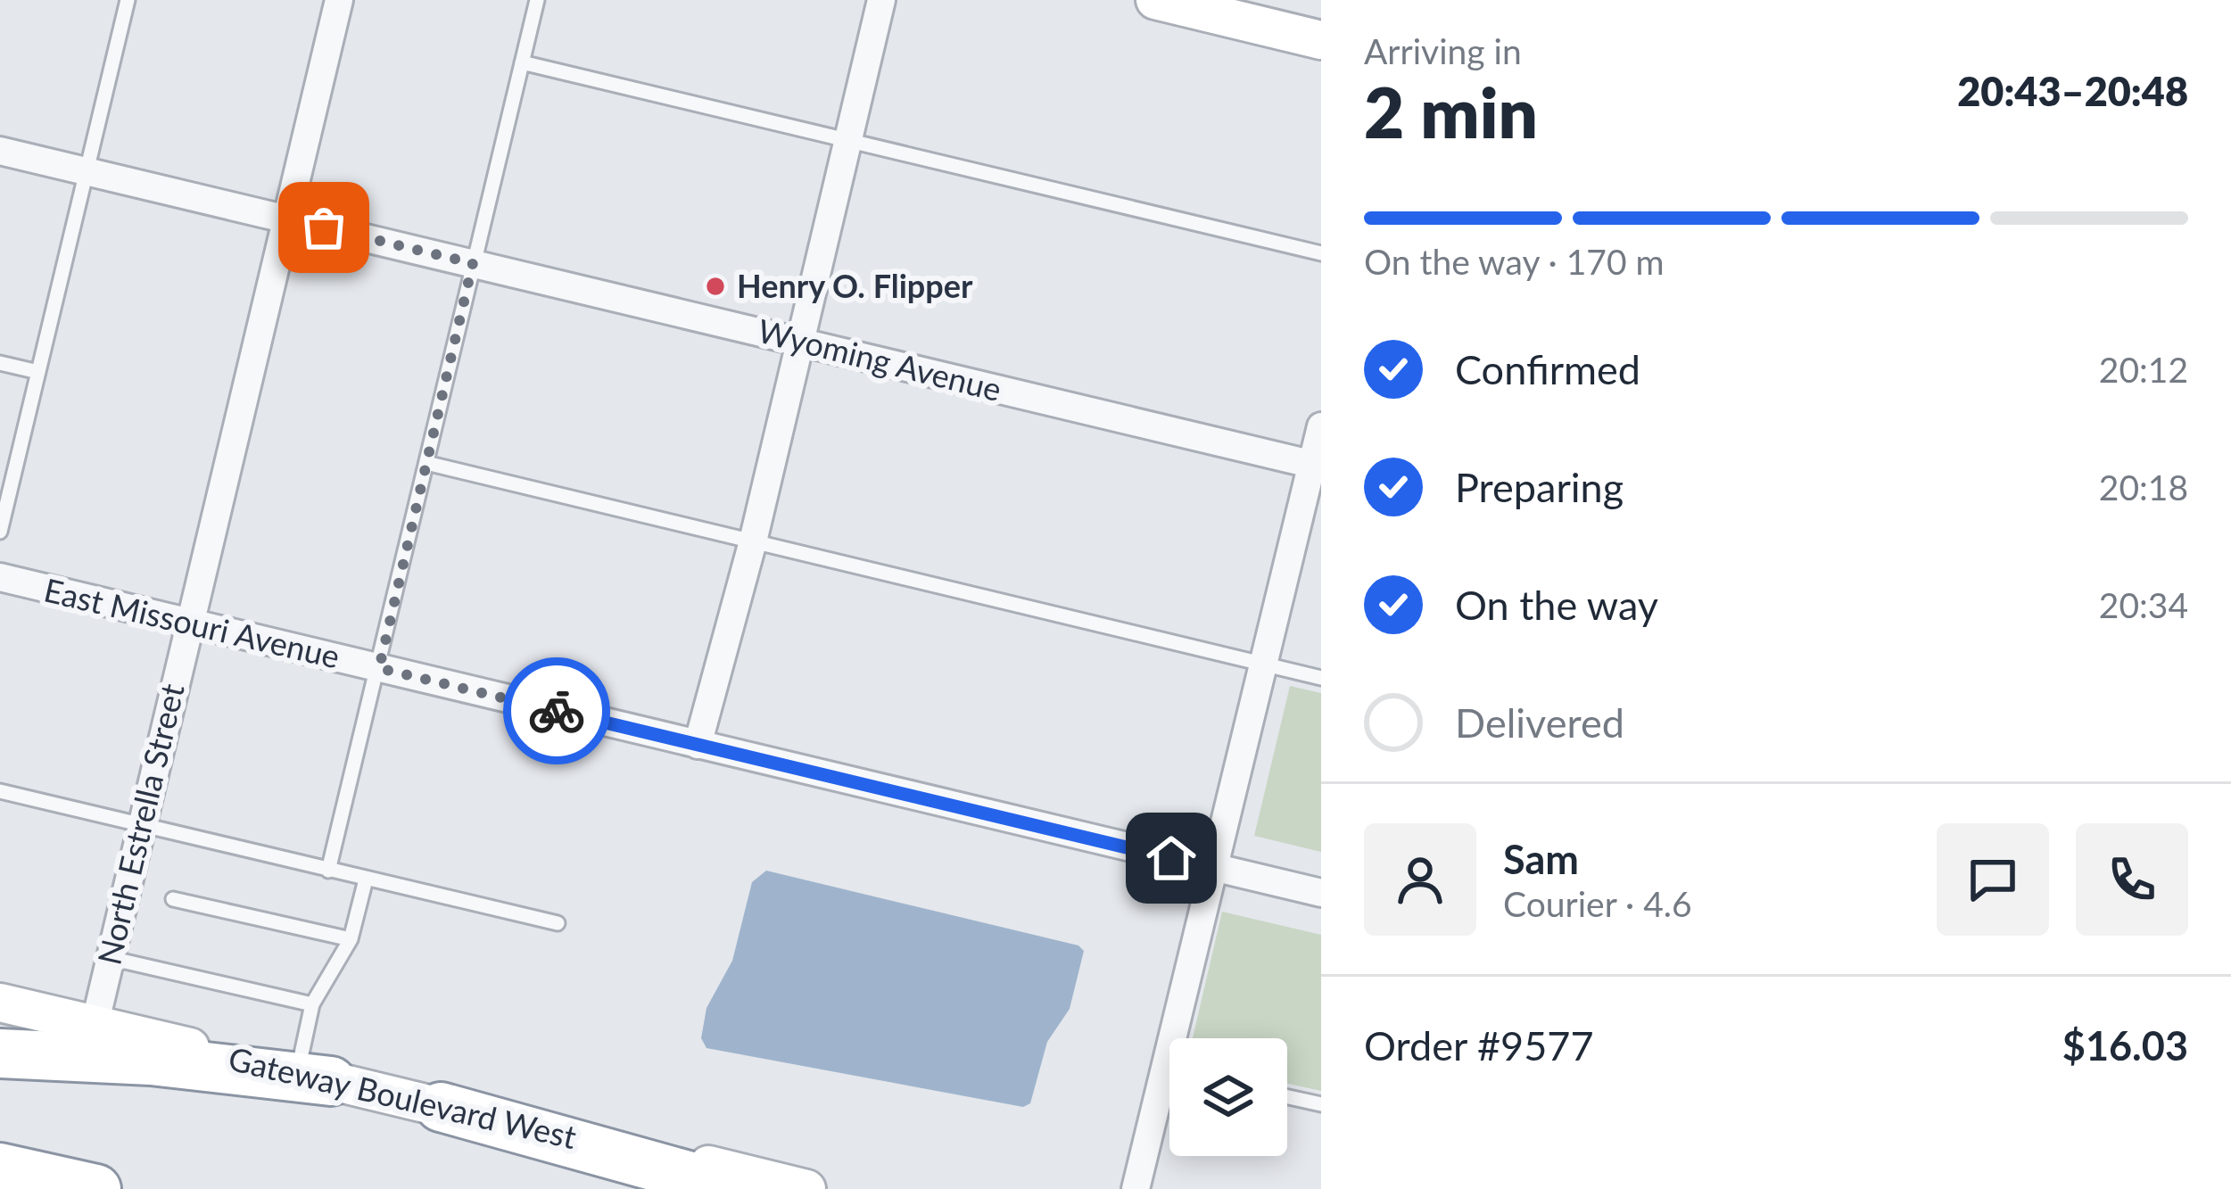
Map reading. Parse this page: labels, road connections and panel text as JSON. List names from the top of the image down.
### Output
{
  "streets": {
    "main road": ["Gateway Boulevard West"],
    "street": ["Wyoming Avenue", "East Missouri Avenue", "North Estrella Street"]
  },
  "crossings": [
    ["Wyoming Avenue", "North Estrella Street"],
    ["East Missouri Avenue", "North Estrella Street"],
    ["North Estrella Street", "Gateway Boulevard West"]
  ],
  "places": ["Henry O. Flipper"],
  "page": {
    "heading": ["2 min", "Arriving in", "20:43–20:48"],
    "panel": [
      "Sam",
      "Courier · 4.6",
      "Order #9577",
      "$16.03"
    ],
    "bar": "On the way · 170 m",
    "list": [
      ["Confirmed", "20:12"],
      ["Preparing", "20:18"],
      ["On the way", "20:34"],
      "Delivered"
    ]
  }
}
